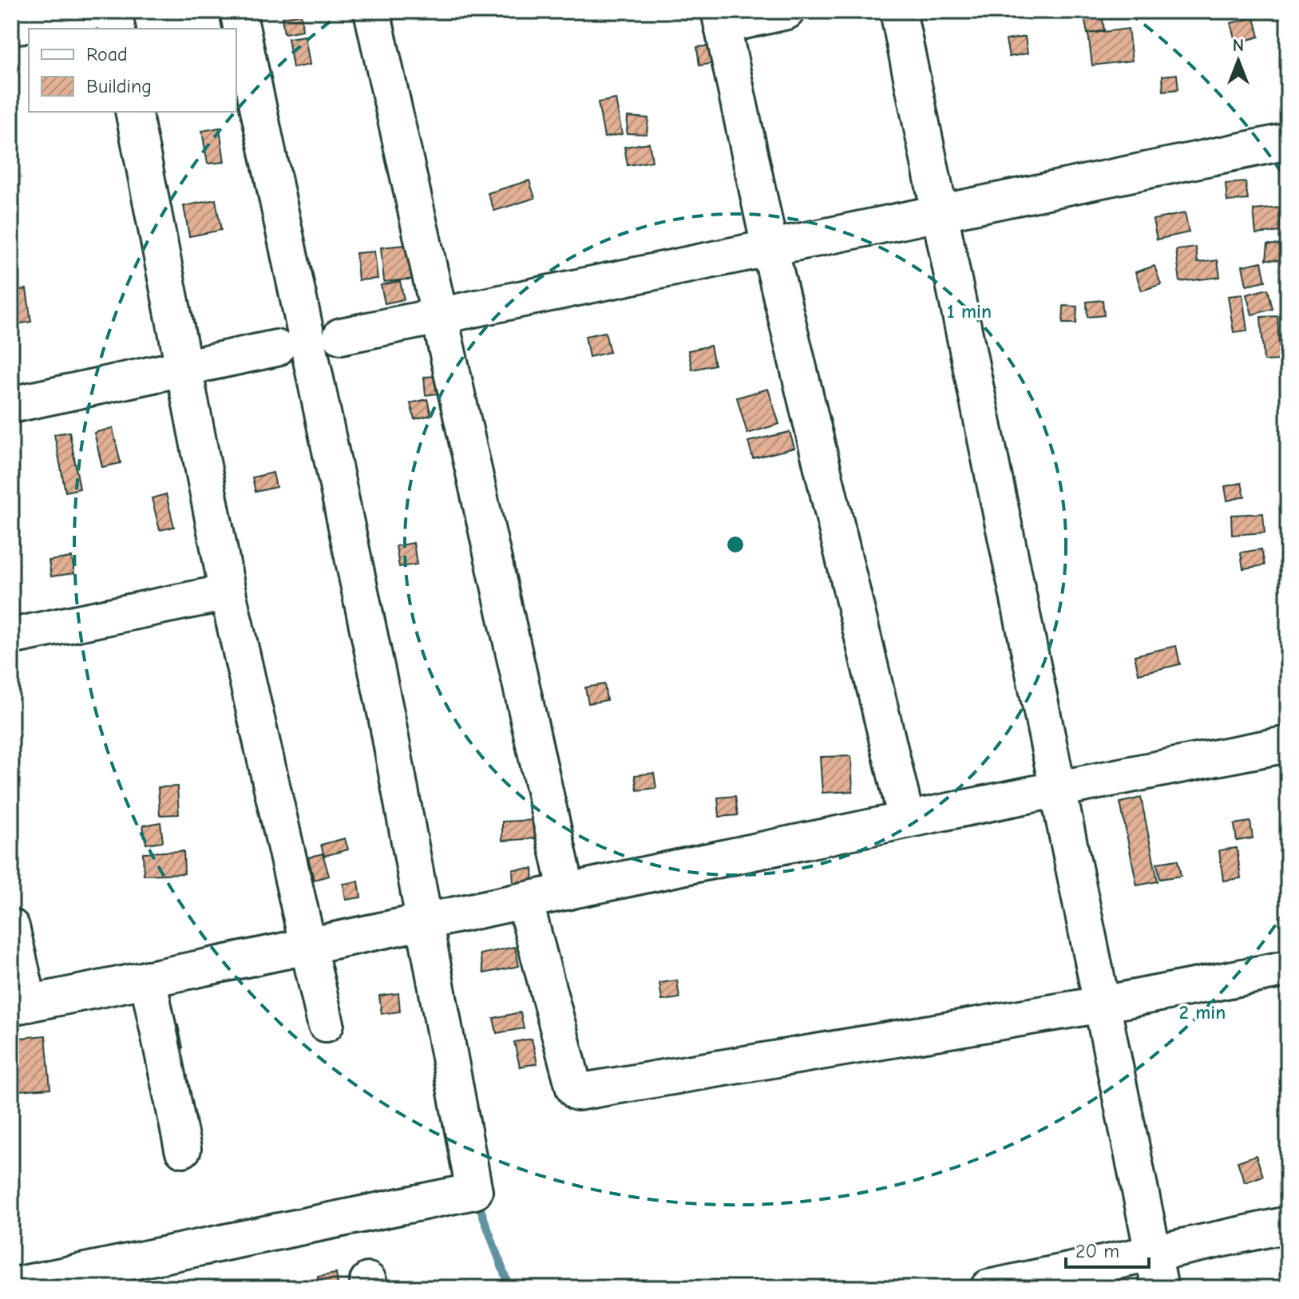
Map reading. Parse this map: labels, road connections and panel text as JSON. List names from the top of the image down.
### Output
{
  "legend": ["Road", "Building"],
  "scale_bar": "20 m",
  "north": "top",
  "rings": ["1 min", "2 min"]
}
